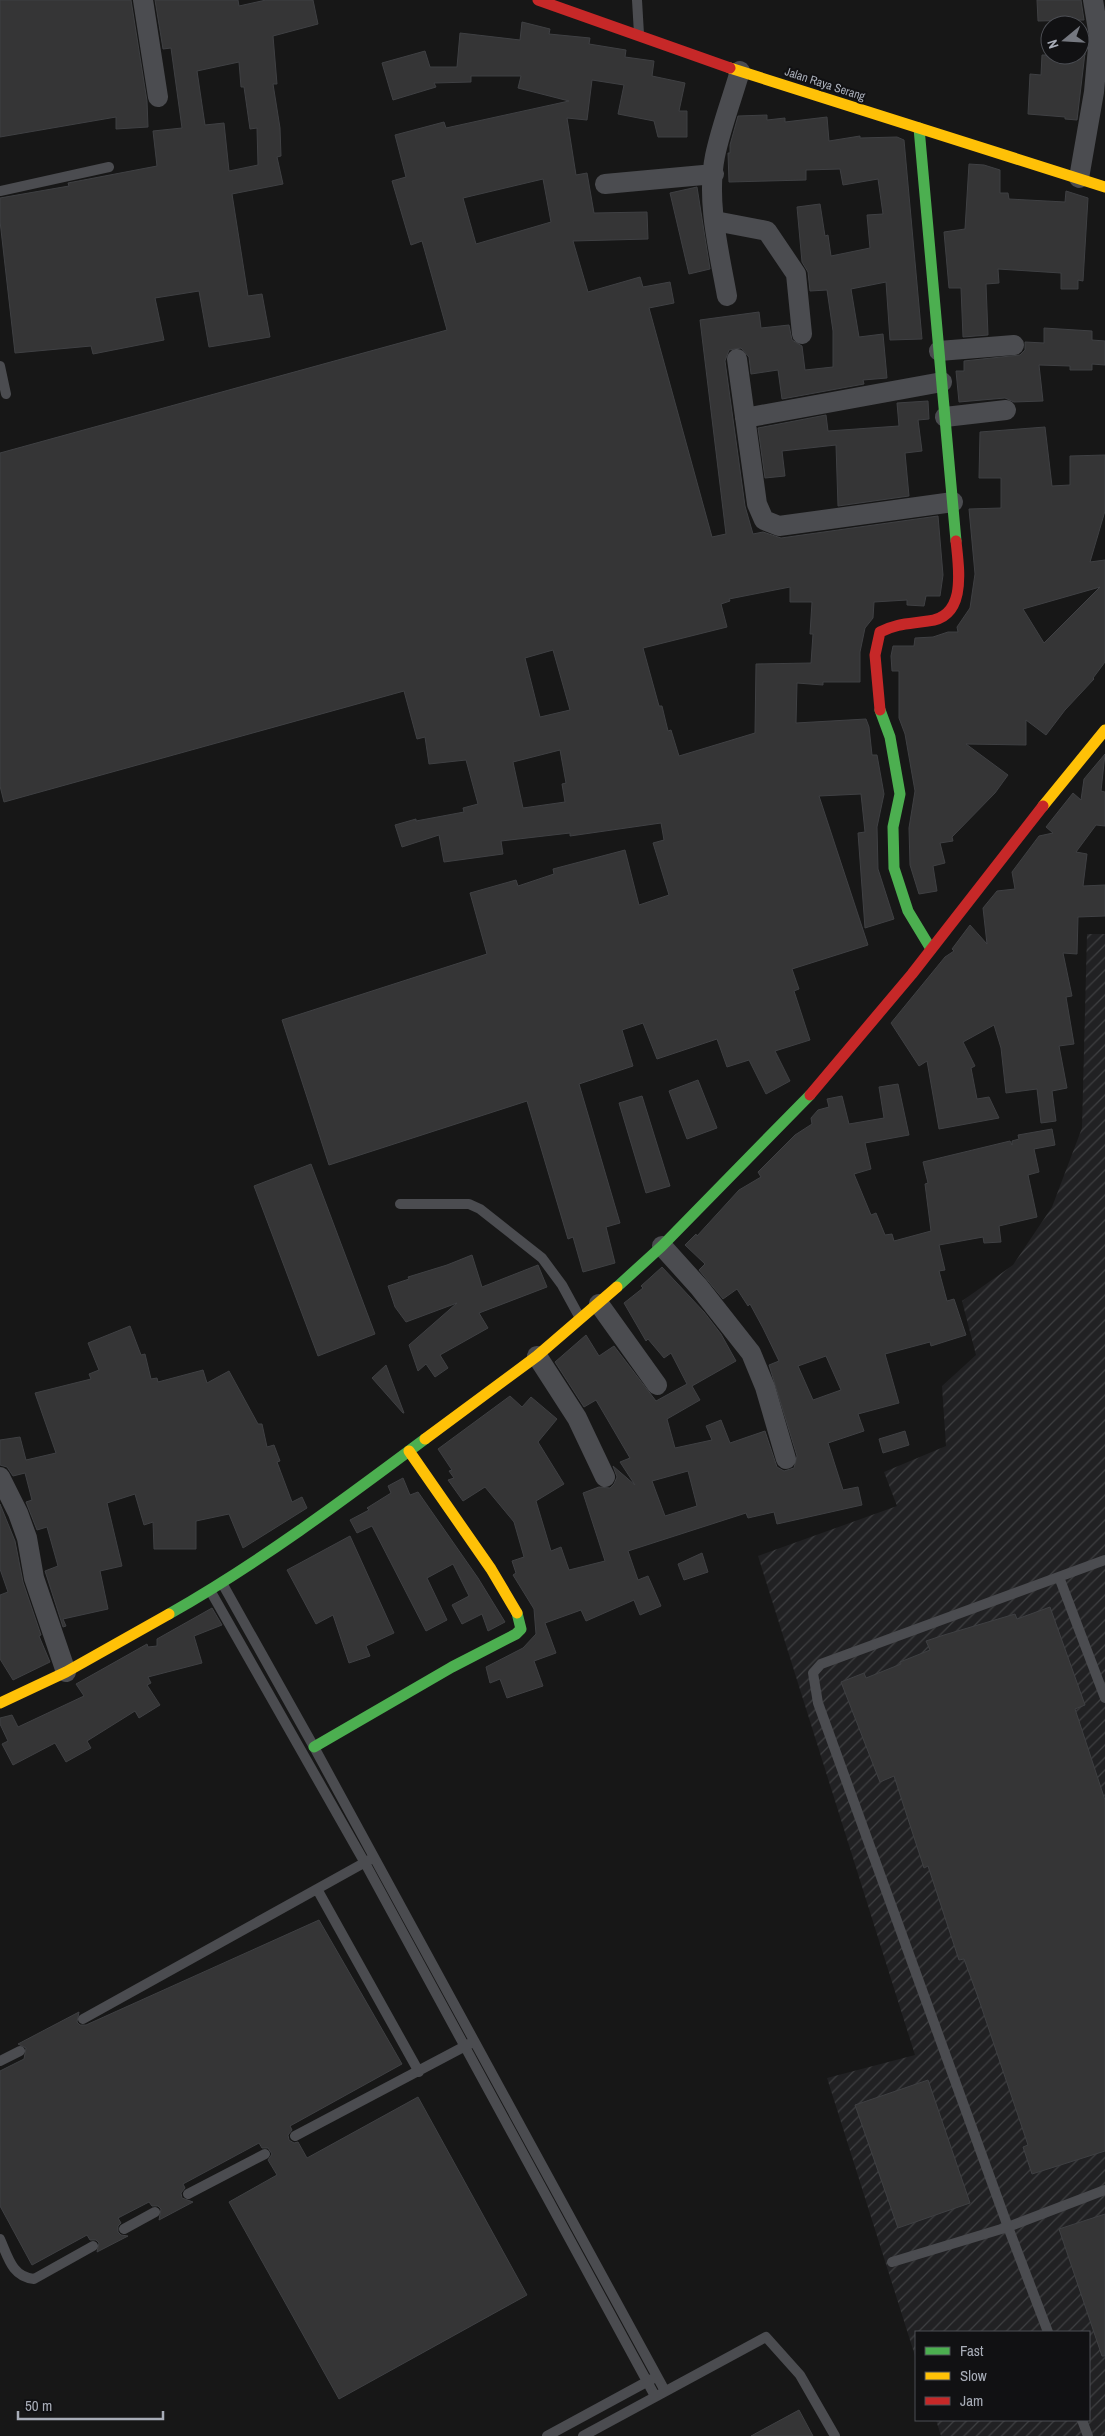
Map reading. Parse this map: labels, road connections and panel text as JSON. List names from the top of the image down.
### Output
{
  "streets": {
    "main road": ["Jalan Raya Serang"]
  },
  "legend": ["Fast", "Slow", "Jam"],
  "scale_bar": "50 m",
  "north": "left"
}
